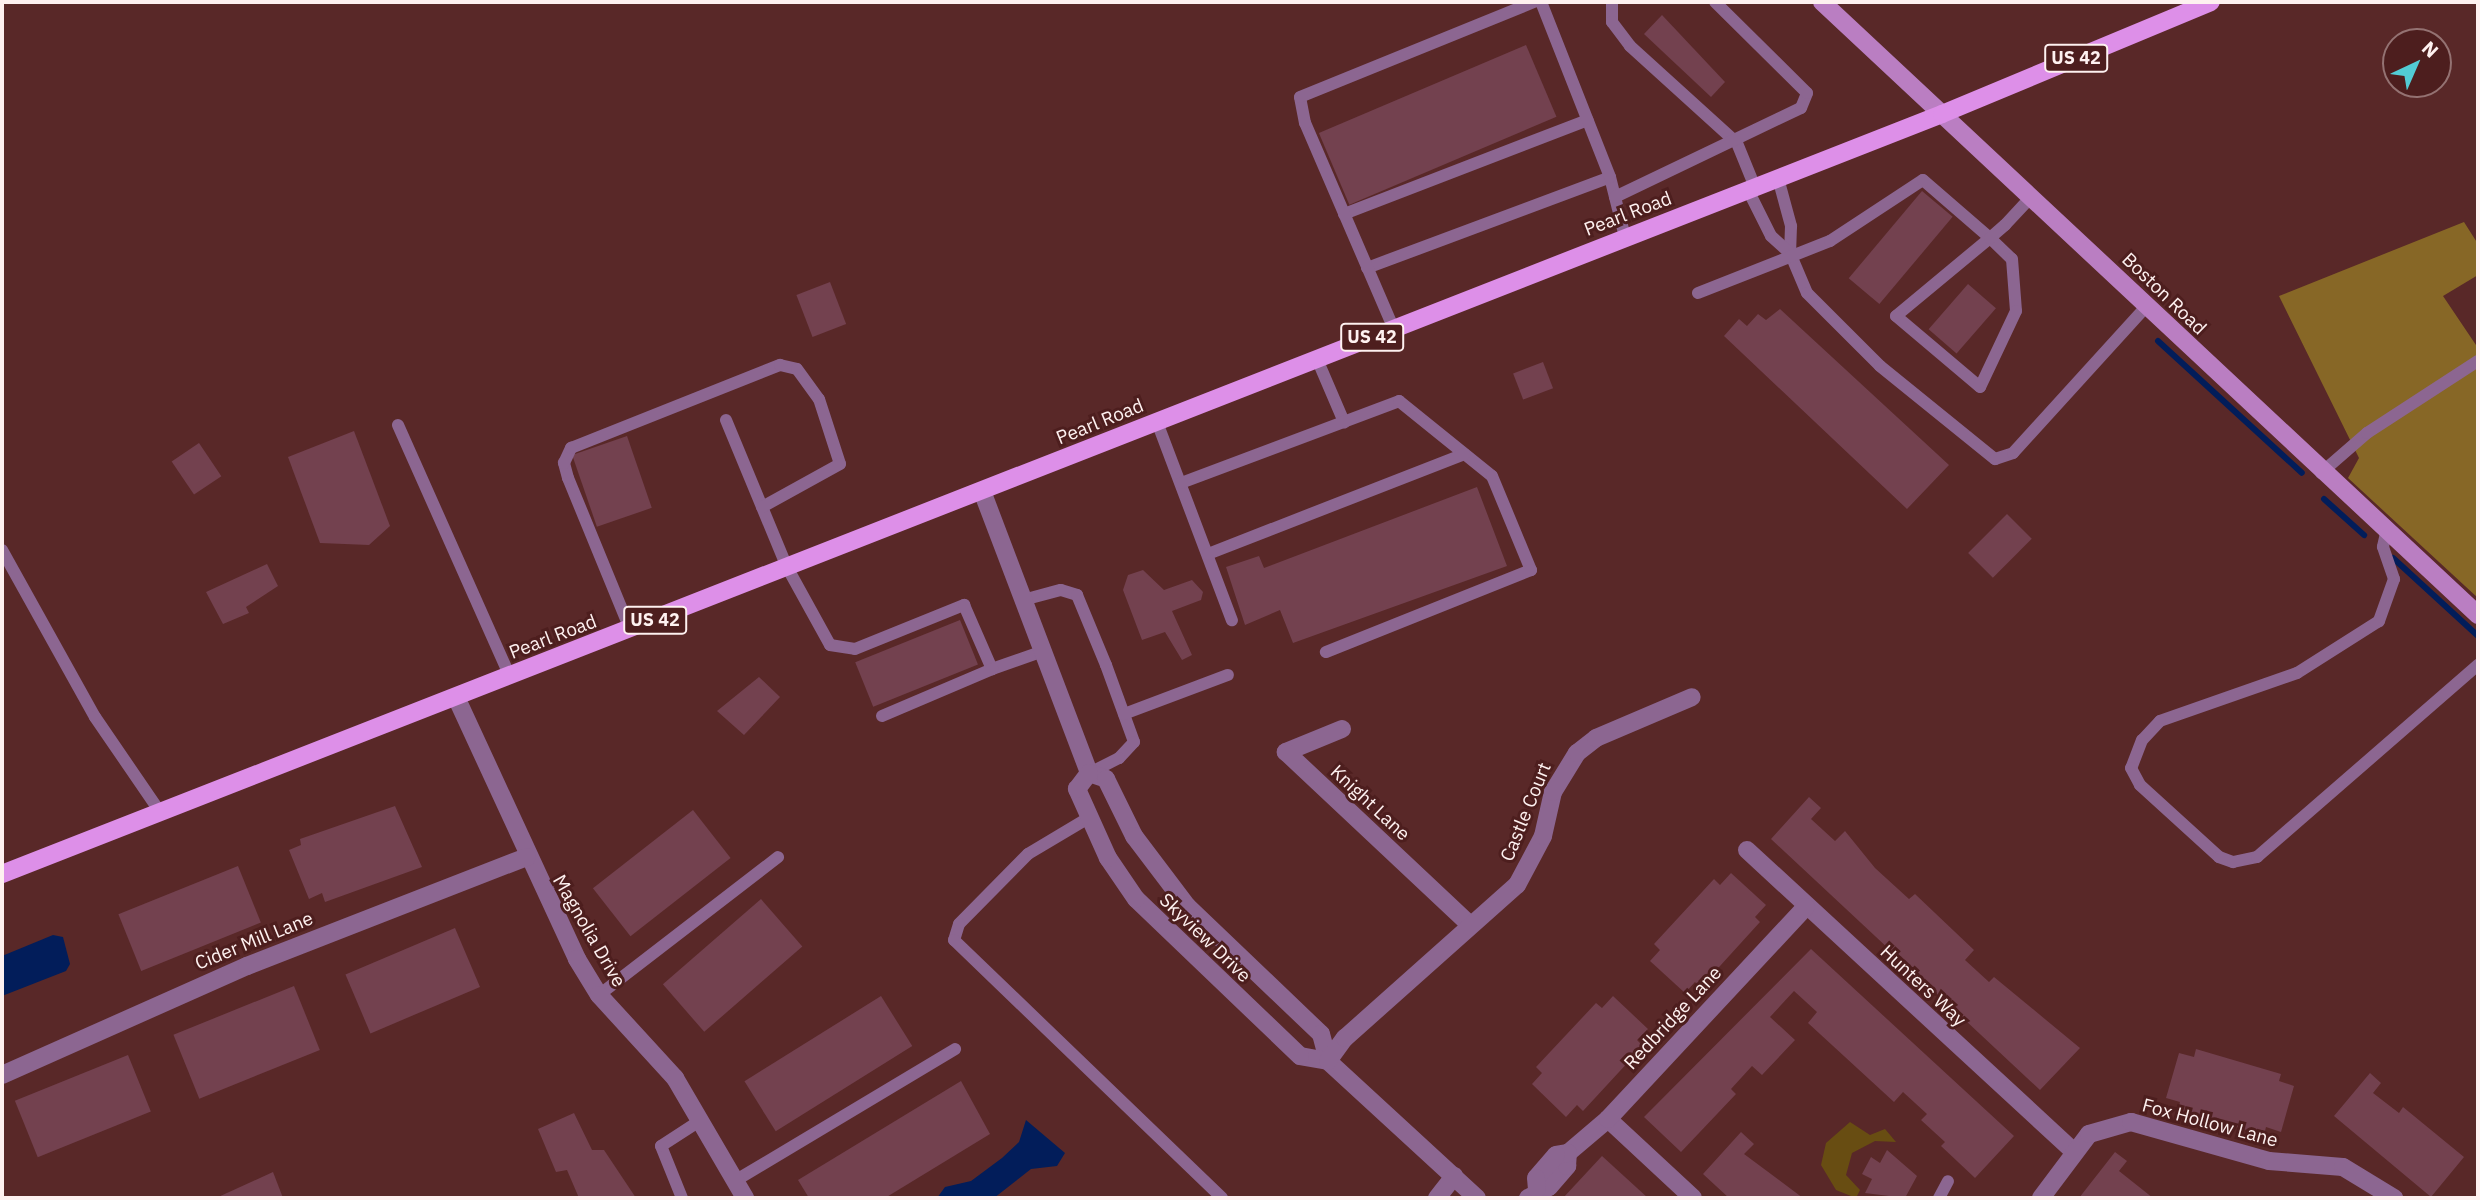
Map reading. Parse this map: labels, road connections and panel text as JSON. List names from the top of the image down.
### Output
{
  "streets": {
    "main road": ["US 42", "Pearl Road"],
    "street": [
      "Boston Road",
      "Knight Lane",
      "Castle Court",
      "Magnolia Drive",
      "Skyview Drive",
      "Cider Mill Lane",
      "Hunters Way",
      "Redbridge Lane",
      "Fox Hollow Lane"
    ]
  },
  "crossings": [
    ["Pearl Road", "Boston Road"],
    ["Pearl Road", "Magnolia Drive"],
    ["Pearl Road", "Skyview Drive"],
    ["Knight Lane", "Castle Court"],
    ["Castle Court", "Skyview Drive"],
    ["Magnolia Drive", "Cider Mill Lane"],
    ["Hunters Way", "Redbridge Lane"],
    ["Hunters Way", "Fox Hollow Lane"]
  ],
  "north": "top right"
}
